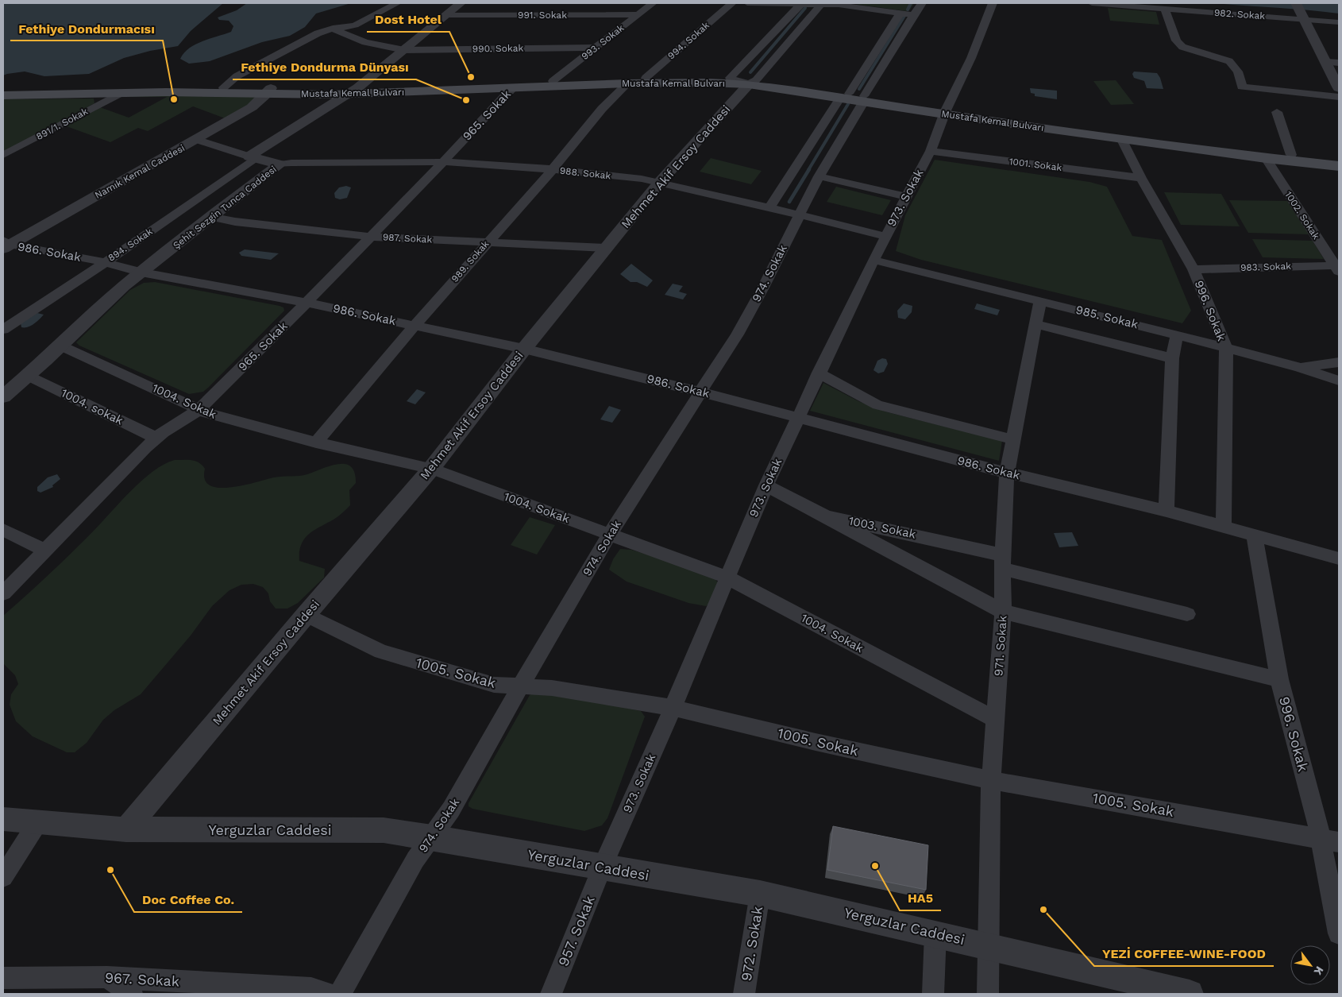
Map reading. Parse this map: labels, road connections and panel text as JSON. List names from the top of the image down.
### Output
{
  "streets": {
    "main road": ["Mustafa Kemal Bulvarı"],
    "street": [
      "982. Sokak",
      "991. Sokak",
      "994. Sokak",
      "993. Sokak",
      "990. Sokak",
      "965. Sokak",
      "891/1. Sokak",
      "1001. Sokak",
      "Mehmet Akif Ersoy Caddesi",
      "Namık Kemal Caddesi",
      "988. Sokak",
      "973. Sokak",
      "Şehit Sezgin Tunca Caddesi",
      "1002. Sokak",
      "987. Sokak",
      "894. Sokak",
      "986. Sokak",
      "989. Sokak",
      "983. Sokak",
      "974. Sokak",
      "996. Sokak",
      "985. Sokak",
      "1004. Sokak",
      "1004. sokak",
      "1003. Sokak",
      "971. Sokak",
      "1005. Sokak",
      "Yerguzlar Caddesi",
      "957. Sokak",
      "972. Sokak",
      "967. Sokak"
    ]
  },
  "crossings": [
    ["991. Sokak", "993. Sokak"],
    ["991. Sokak", "Şehit Sezgin Tunca Caddesi"],
    ["994. Sokak", "Mustafa Kemal Bulvarı"],
    ["993. Sokak", "990. Sokak"],
    ["993. Sokak", "Mustafa Kemal Bulvarı"],
    ["990. Sokak", "Şehit Sezgin Tunca Caddesi"],
    ["Mustafa Kemal Bulvarı", "965. Sokak"],
    ["Mustafa Kemal Bulvarı", "891/1. Sokak"],
    ["Mustafa Kemal Bulvarı", "Mehmet Akif Ersoy Caddesi"],
    ["Mustafa Kemal Bulvarı", "Namık Kemal Caddesi"],
    ["Mustafa Kemal Bulvarı", "973. Sokak"],
    ["Mustafa Kemal Bulvarı", "Şehit Sezgin Tunca Caddesi"],
    ["Mustafa Kemal Bulvarı", "1002. Sokak"],
    ["Mustafa Kemal Bulvarı", "989. Sokak"],
    ["Mustafa Kemal Bulvarı", "974. Sokak"],
    ["Mustafa Kemal Bulvarı", "996. Sokak"],
    ["965. Sokak", "988. Sokak"],
    ["965. Sokak", "987. Sokak"],
    ["965. Sokak", "986. Sokak"],
    ["965. Sokak", "1004. Sokak"],
    ["965. Sokak", "1004. sokak"],
    ["1001. Sokak", "973. Sokak"],
    ["1001. Sokak", "996. Sokak"],
    ["Mehmet Akif Ersoy Caddesi", "988. Sokak"],
    ["Mehmet Akif Ersoy Caddesi", "987. Sokak"],
    ["Mehmet Akif Ersoy Caddesi", "986. Sokak"],
    ["Mehmet Akif Ersoy Caddesi", "1004. Sokak"],
    ["Mehmet Akif Ersoy Caddesi", "1005. Sokak"],
    ["Mehmet Akif Ersoy Caddesi", "Yerguzlar Caddesi"],
    ["Namık Kemal Caddesi", "986. Sokak"],
    ["988. Sokak", "973. Sokak"],
    ["988. Sokak", "Şehit Sezgin Tunca Caddesi"],
    ["988. Sokak", "989. Sokak"],
    ["988. Sokak", "974. Sokak"],
    ["973. Sokak", "986. Sokak"],
    ["973. Sokak", "985. Sokak"],
    ["973. Sokak", "1004. Sokak"],
    ["973. Sokak", "1003. Sokak"],
    ["973. Sokak", "1005. Sokak"],
    ["973. Sokak", "Yerguzlar Caddesi"],
    ["973. Sokak", "957. Sokak"],
    ["Şehit Sezgin Tunca Caddesi", "987. Sokak"],
    ["Şehit Sezgin Tunca Caddesi", "894. Sokak"],
    ["Şehit Sezgin Tunca Caddesi", "986. Sokak"],
    ["Şehit Sezgin Tunca Caddesi", "1004. Sokak"],
    ["Şehit Sezgin Tunca Caddesi", "1004. sokak"],
    ["1002. Sokak", "983. Sokak"],
    ["987. Sokak", "989. Sokak"],
    ["894. Sokak", "986. Sokak"],
    ["986. Sokak", "989. Sokak"],
    ["986. Sokak", "974. Sokak"],
    ["986. Sokak", "996. Sokak"],
    ["986. Sokak", "971. Sokak"],
    ["989. Sokak", "1004. Sokak"],
    ["983. Sokak", "996. Sokak"],
    ["974. Sokak", "1004. Sokak"],
    ["974. Sokak", "1005. Sokak"],
    ["974. Sokak", "Yerguzlar Caddesi"],
    ["996. Sokak", "985. Sokak"],
    ["996. Sokak", "1005. Sokak"],
    ["985. Sokak", "971. Sokak"],
    ["1004. Sokak", "971. Sokak"],
    ["1003. Sokak", "971. Sokak"],
    ["971. Sokak", "1005. Sokak"],
    ["971. Sokak", "Yerguzlar Caddesi"],
    ["Yerguzlar Caddesi", "957. Sokak"],
    ["Yerguzlar Caddesi", "972. Sokak"]
  ],
  "places": [
    "Dost Hotel",
    "Fethiye Dondurmacısı",
    "Fethiye Dondurma Dünyası",
    "HA5",
    "Doc Coffee Co.",
    "YEZİ COFFEE-WINE-FOOD"
  ],
  "north": "bottom right"
}
